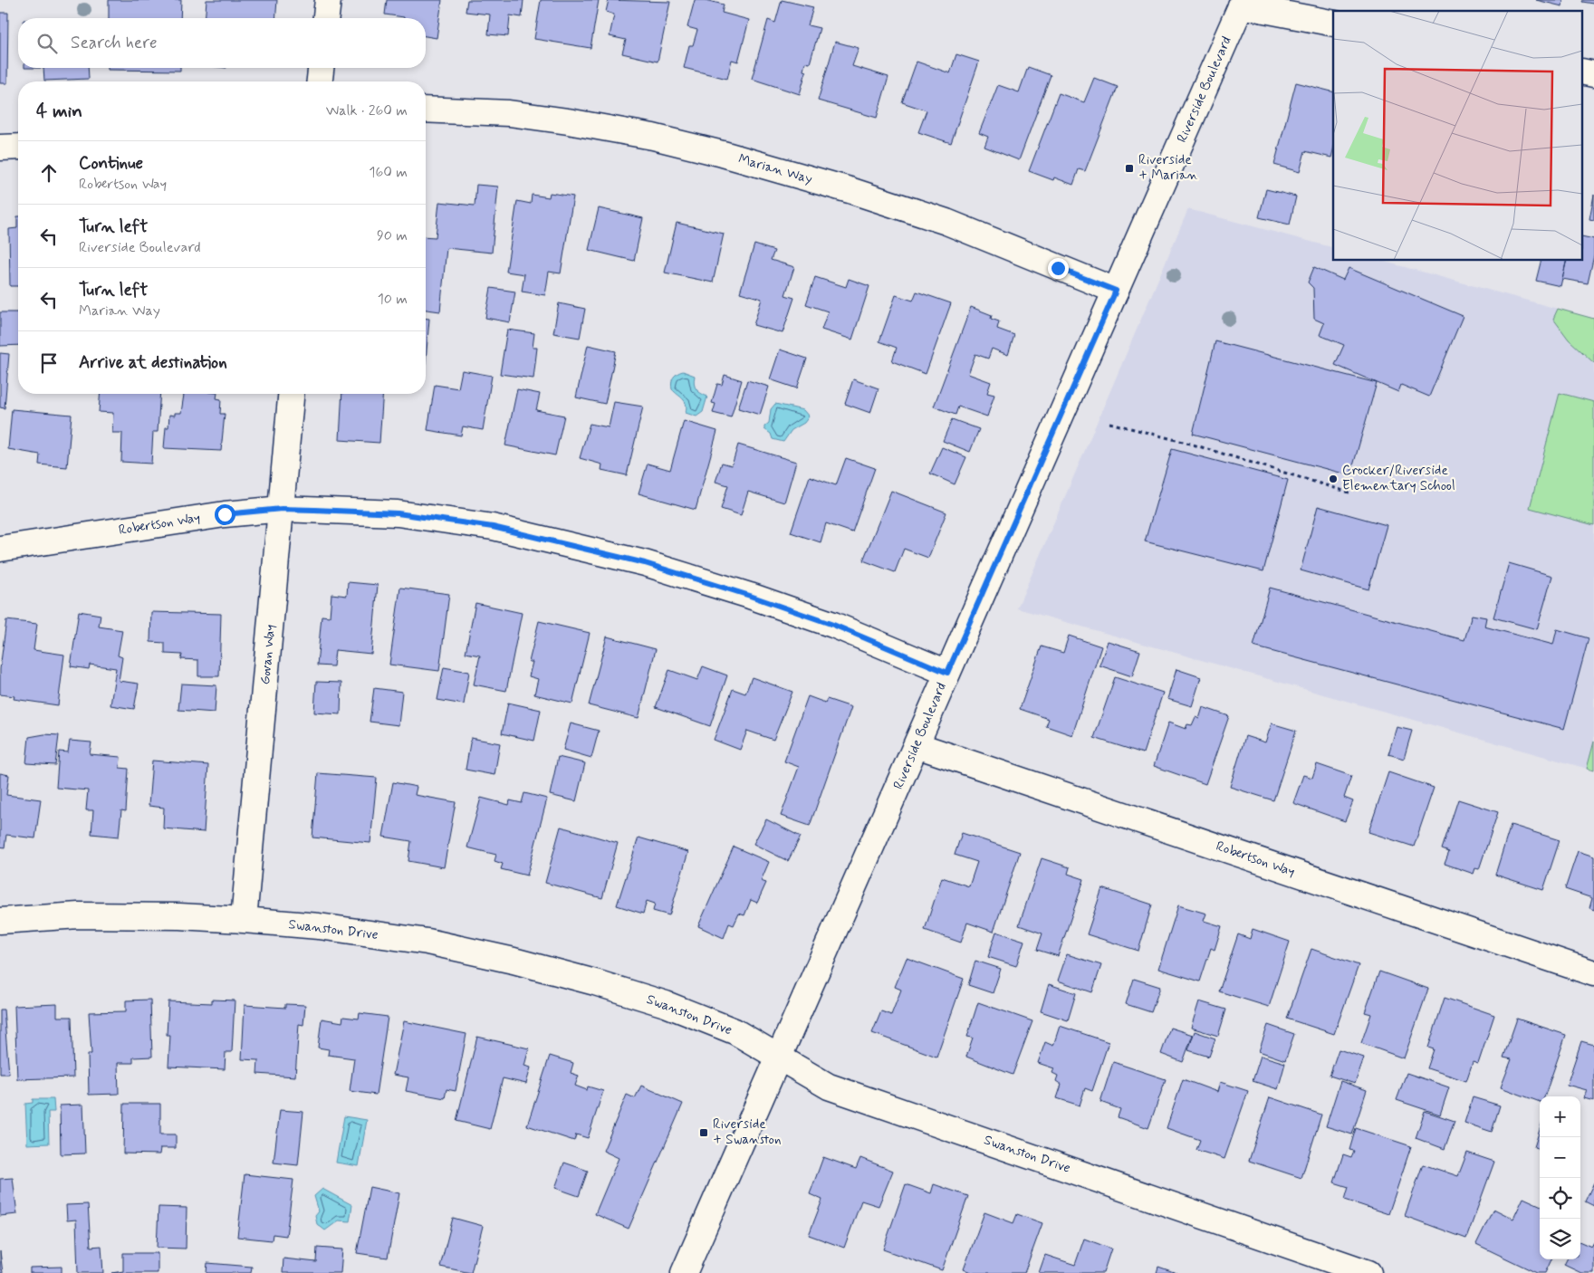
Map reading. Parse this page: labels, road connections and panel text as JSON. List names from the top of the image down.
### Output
{
  "streets": {
    "street": [
      "Riverside Boulevard",
      "Marian Way",
      "Robertson Way",
      "Govan Way",
      "Swanston Drive"
    ]
  },
  "crossings": [
    ["Riverside Boulevard", "Marian Way"],
    ["Riverside Boulevard", "Robertson Way"],
    ["Riverside Boulevard", "Swanston Drive"],
    ["Robertson Way", "Govan Way"],
    ["Govan Way", "Swanston Drive"]
  ],
  "places": {
    "transit": ["Riverside + Marian", "Riverside + Swanston"],
    "other": ["Crocker/Riverside Elementary School"]
  },
  "page": {
    "search": "Search here",
    "heading": ["4 min", "Walk · 260 m"],
    "list": [
      ["Continue", "Robertson Way", "160 m"],
      ["Turn left", "Riverside Boulevard", "90 m"],
      ["Turn left", "Marian Way", "10 m"],
      "Arrive at destination"
    ],
    "map_buttons": ["+", "−"]
  }
}
